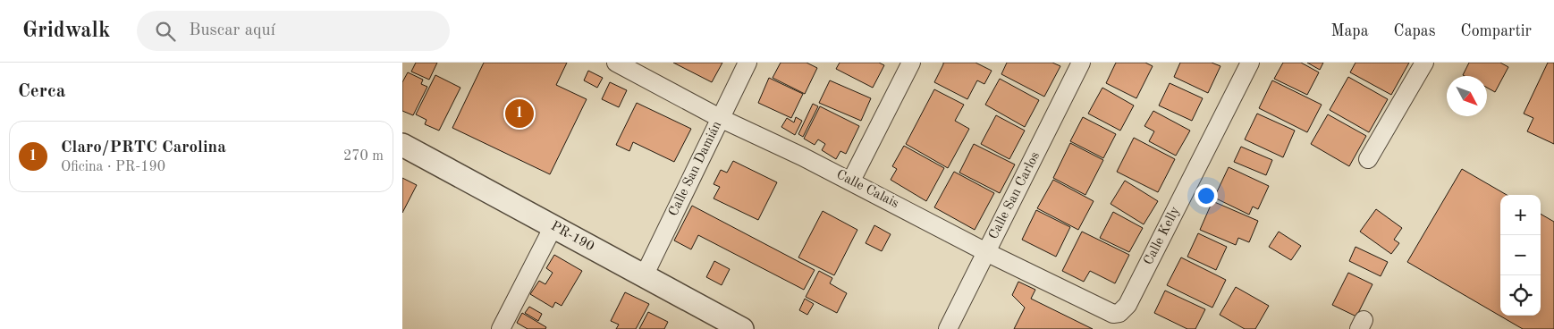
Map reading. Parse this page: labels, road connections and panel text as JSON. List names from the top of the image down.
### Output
{
  "streets": {
    "street": [
      "Calle San Damián",
      "Calle Calais",
      "Calle San Carlos",
      "Calle Kelly",
      "PR-190"
    ]
  },
  "crossings": [
    ["Calle San Damián", "Calle Calais"],
    ["Calle San Damián", "PR-190"],
    ["Calle Calais", "Calle San Carlos"],
    ["Calle Calais", "Calle Kelly"]
  ],
  "north": "bottom right",
  "page": {
    "header": "Gridwalk",
    "search": "Buscar aquí",
    "nav": ["Mapa", "Capas", "Compartir"],
    "heading": "Cerca",
    "pins": "1",
    "list": [
      {
        "mark": "1",
        "name": "Claro/PRTC Carolina",
        "note": "Oficina · PR-190",
        "value": "270 m"
      }
    ],
    "map_buttons": ["+", "−"]
  }
}
